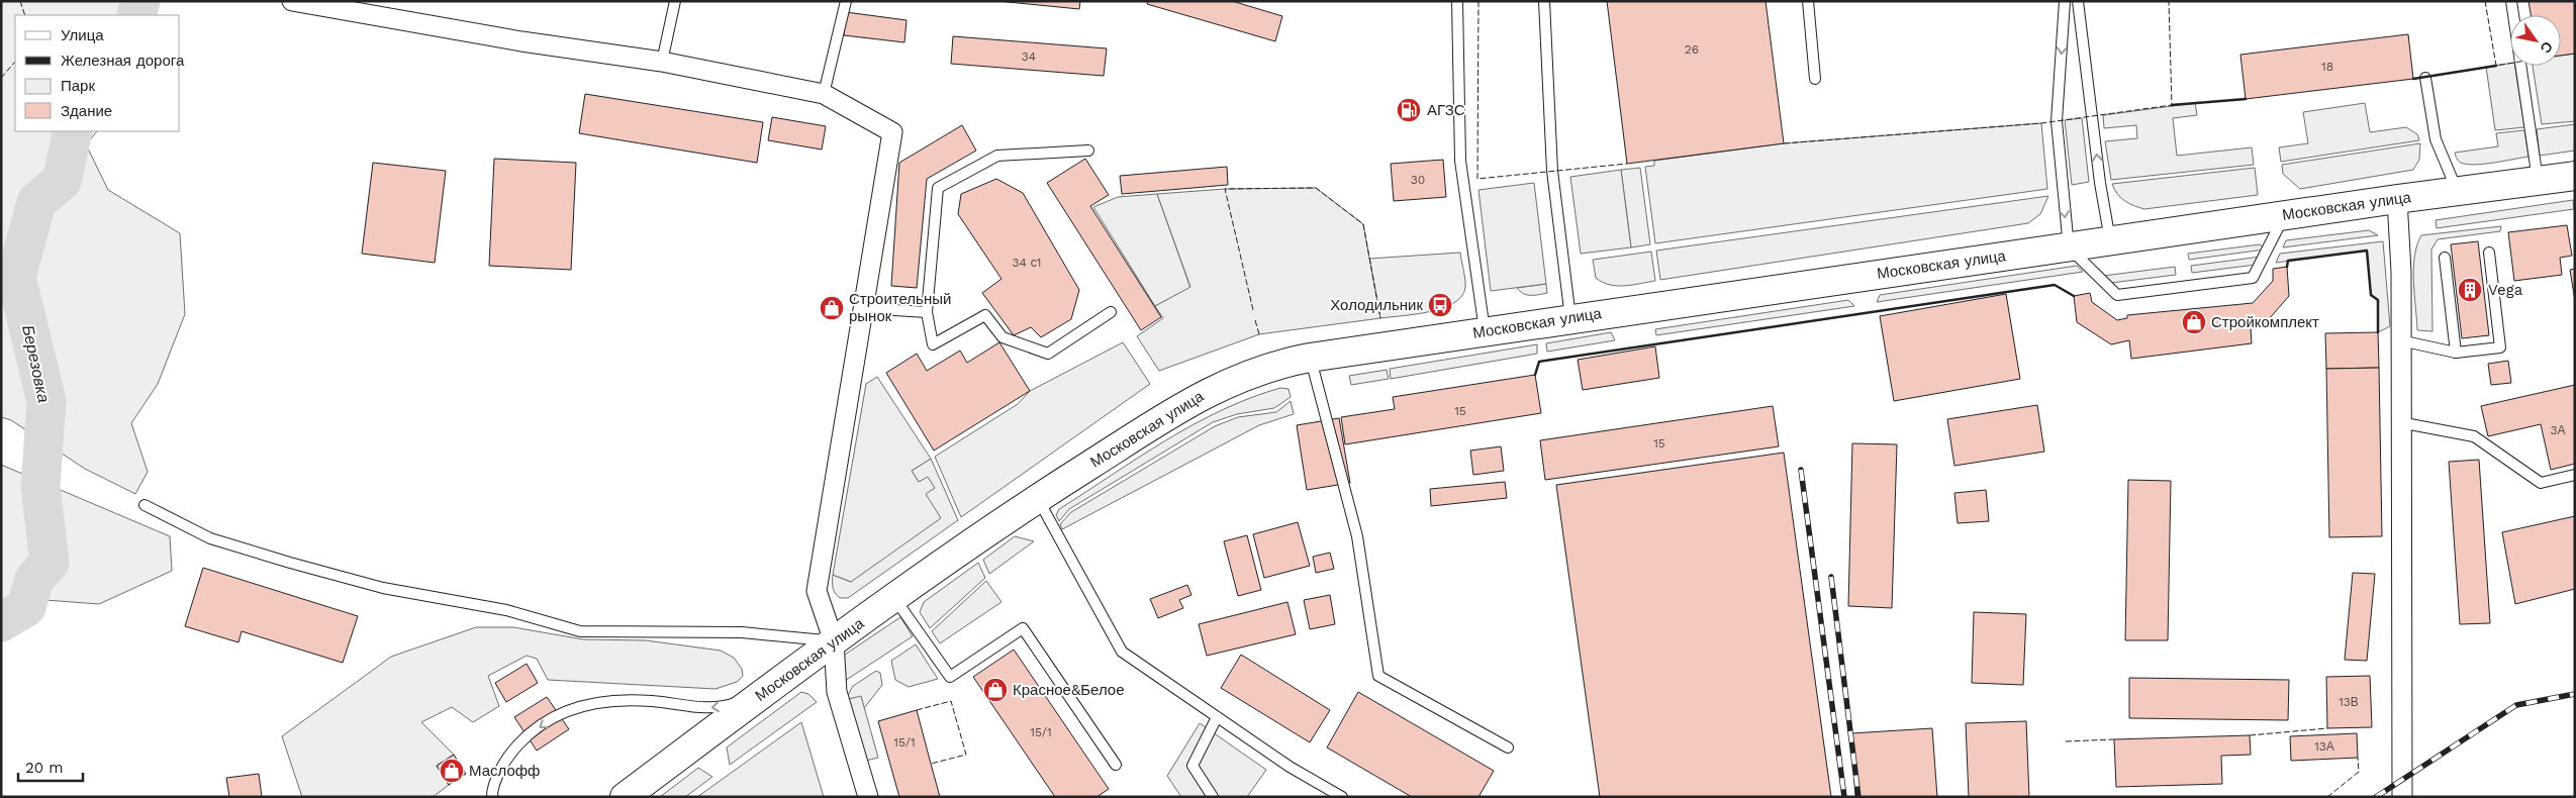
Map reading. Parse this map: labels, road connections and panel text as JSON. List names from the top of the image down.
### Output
{
  "streets": {
    "main road": ["Московская улица"]
  },
  "water": ["Березовка"],
  "places": {
    "fuel station": ["АГЗС"],
    "building": ["Vega"],
    "bus stop": ["Холодильник"],
    "shop": [
      "Строительный рынок",
      "Стройкомплект",
      "Красное&Белое",
      "Маслофф"
    ]
  },
  "house_numbers": [
    "26",
    "34",
    "18",
    "30",
    "34 с1",
    "15",
    "3А",
    "15",
    "13В",
    "15/1",
    "15/1",
    "13А"
  ],
  "legend": [
    "Улица",
    "Железная дорога",
    "Парк",
    "Здание"
  ],
  "scale_bar": "20 m",
  "north": "bottom right"
}
